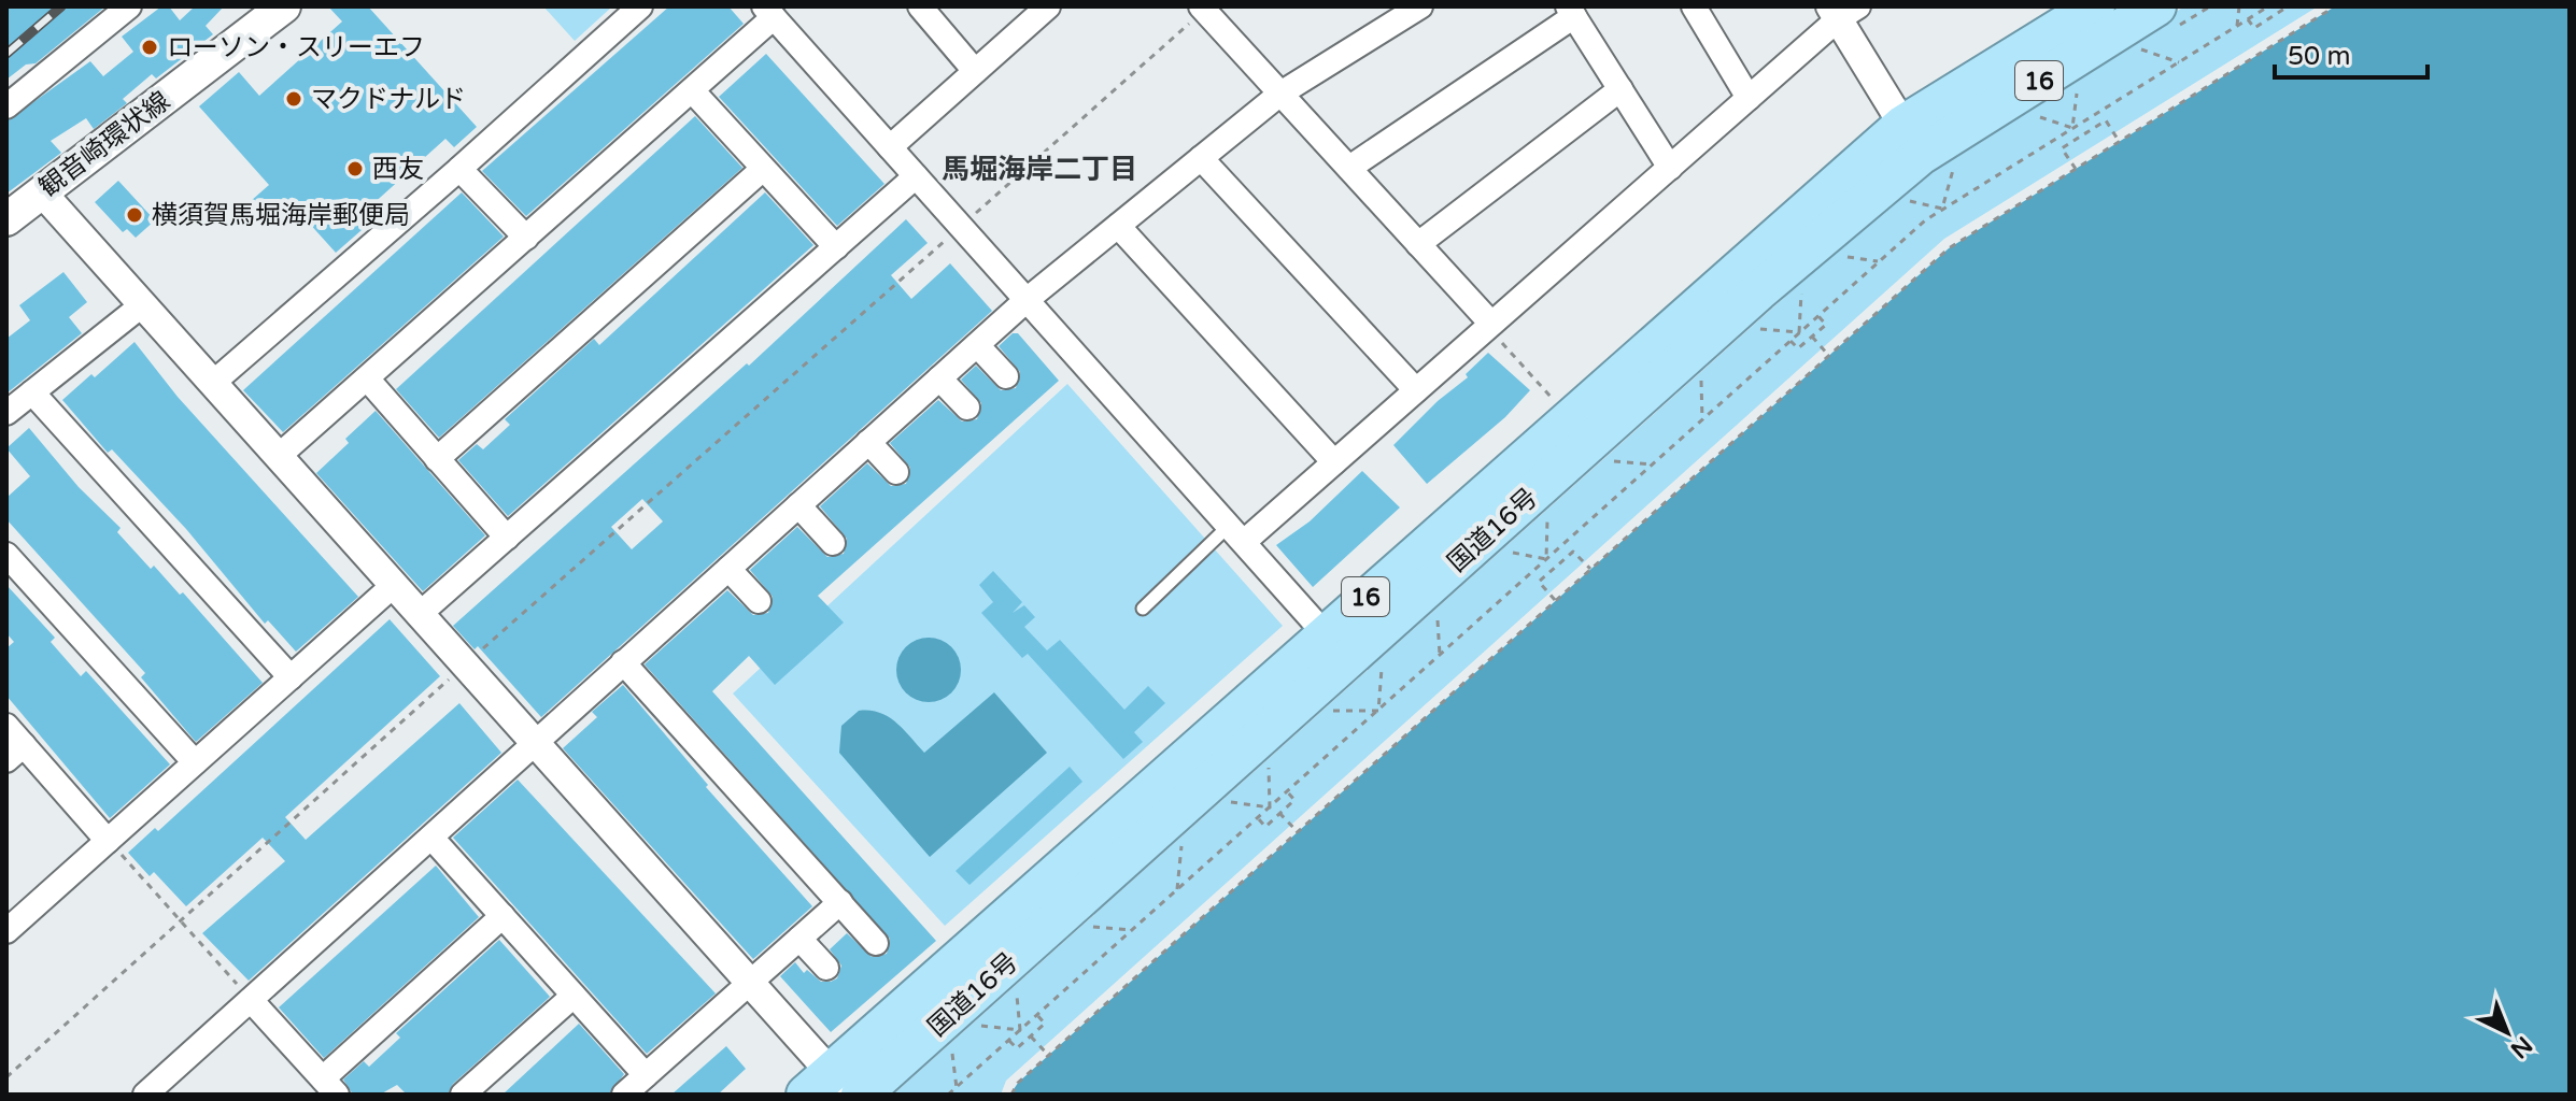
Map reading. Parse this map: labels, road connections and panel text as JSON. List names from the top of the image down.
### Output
{
  "streets": {
    "highway": ["16", "国道16号"],
    "main road": ["観音崎環状線"]
  },
  "districts": ["馬堀海岸二丁目"],
  "places": [
    "ローソン・スリーエフ",
    "マクドナルド",
    "西友",
    "横須賀馬堀海岸郵便局"
  ],
  "scale_bar": "50 m",
  "north": "bottom right"
}
